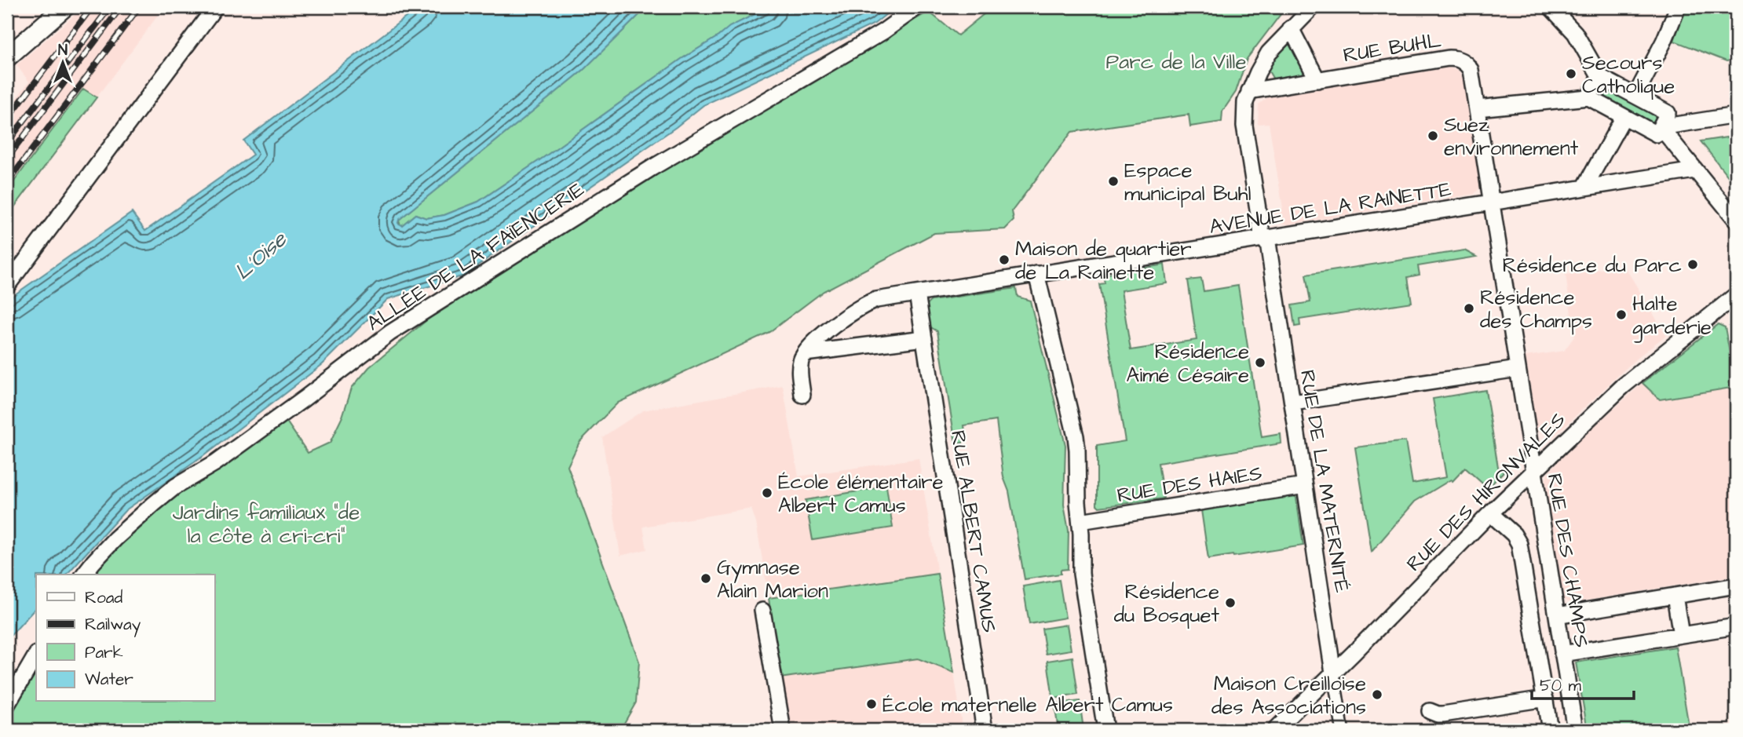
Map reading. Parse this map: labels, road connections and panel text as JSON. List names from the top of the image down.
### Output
{
  "streets": {
    "street": [
      "RUE BUHL",
      "AVENUE DE LA RAINETTE",
      "ALLÉE DE LA FAÏENCERIE",
      "RUE DE LA MATERNITÉ",
      "RUE DES HAIES",
      "RUE DES HIRONVALES",
      "RUE ALBERT CAMUS",
      "RUE DES CHAMPS"
    ]
  },
  "crossings": [
    ["RUE BUHL", "AVENUE DE LA RAINETTE"],
    ["RUE BUHL", "RUE DE LA MATERNITÉ"],
    ["RUE BUHL", "RUE DES CHAMPS"],
    ["AVENUE DE LA RAINETTE", "RUE DE LA MATERNITÉ"],
    ["AVENUE DE LA RAINETTE", "RUE ALBERT CAMUS"],
    ["AVENUE DE LA RAINETTE", "RUE DES CHAMPS"],
    ["RUE DE LA MATERNITÉ", "RUE DES HAIES"],
    ["RUE DE LA MATERNITÉ", "RUE DES HIRONVALES"],
    ["RUE DES HIRONVALES", "RUE DES CHAMPS"]
  ],
  "water": ["L'Oise"],
  "parks": ["Parc de la Ville", "Jardins familiaux \"de la côte à cri-cri\""],
  "places": [
    "Secours Catholique",
    "Suez environnement",
    "Espace municipal Buhl",
    "Maison de quartier de La Rainette",
    "Résidence du Parc",
    "Résidence des Champs",
    "Halte garderie",
    "Résidence Aimé Césaire",
    "École élémentaire Albert Camus",
    "Gymnase Alain Marion",
    "Résidence du Bosquet",
    "Maison Creilloise des Associations",
    "École maternelle Albert Camus"
  ],
  "legend": [
    "Road",
    "Railway",
    "Park",
    "Water"
  ],
  "scale_bar": "50 m",
  "north": "top"
}
